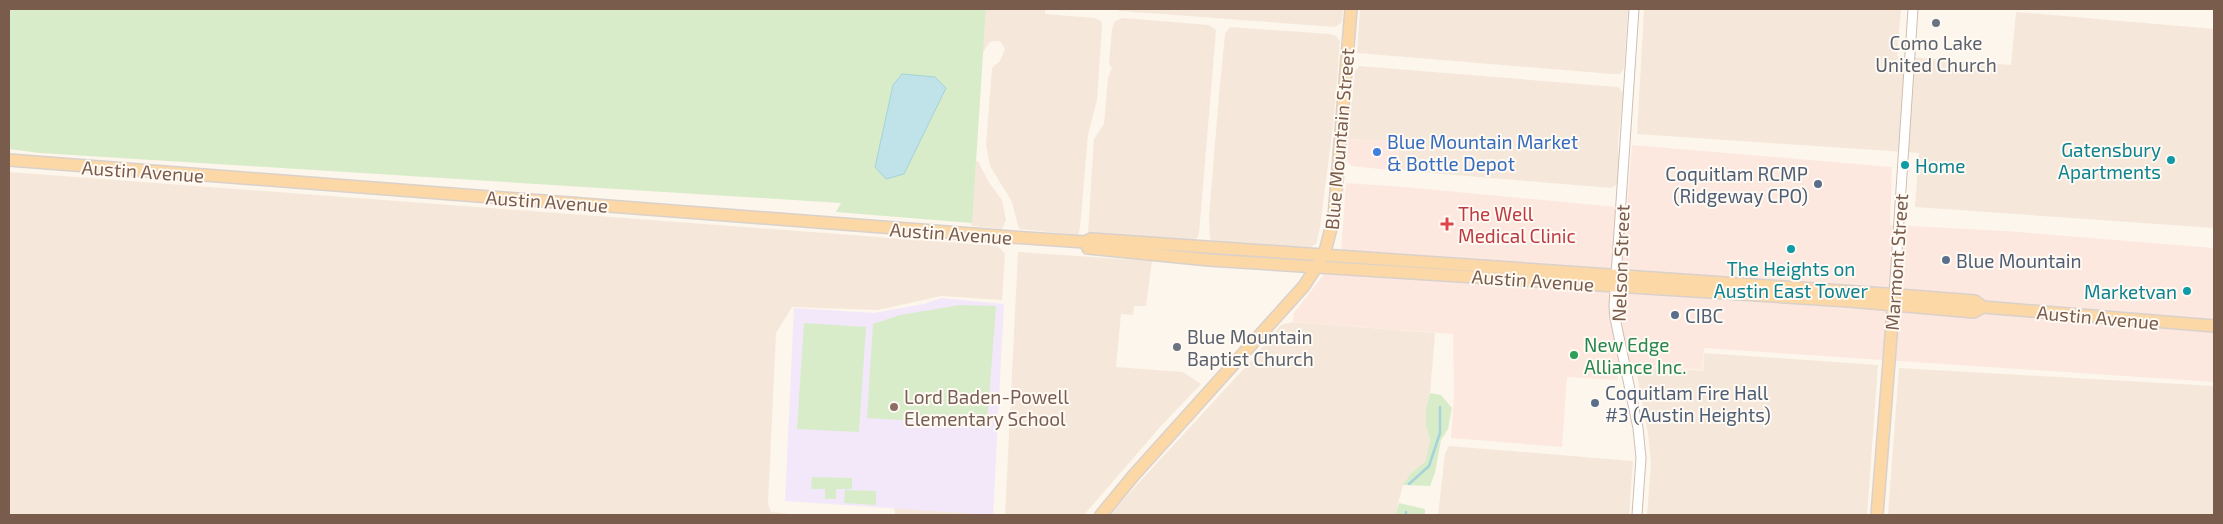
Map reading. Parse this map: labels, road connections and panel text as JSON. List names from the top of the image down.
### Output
{
  "streets": {
    "main road": ["Blue Mountain Street", "Austin Avenue", "Marmont Street"],
    "street": ["Nelson Street"]
  },
  "crossings": [
    ["Blue Mountain Street", "Austin Avenue"],
    ["Austin Avenue", "Marmont Street"],
    ["Austin Avenue", "Nelson Street"]
  ],
  "places": {
    "other": [
      "Como Lake United Church",
      "Blue Mountain Market & Bottle Depot",
      "Gatensbury Apartments",
      "Home",
      "Coquitlam RCMP (Ridgeway CPO)",
      "The Heights on Austin East Tower",
      "Blue Mountain",
      "Marketvan",
      "CIBC",
      "Blue Mountain Baptist Church",
      "New Edge Alliance Inc.",
      "Coquitlam Fire Hall #3 (Austin Heights)",
      "Lord Baden-Powell Elementary School"
    ],
    "health": ["The Well Medical Clinic"]
  }
}
